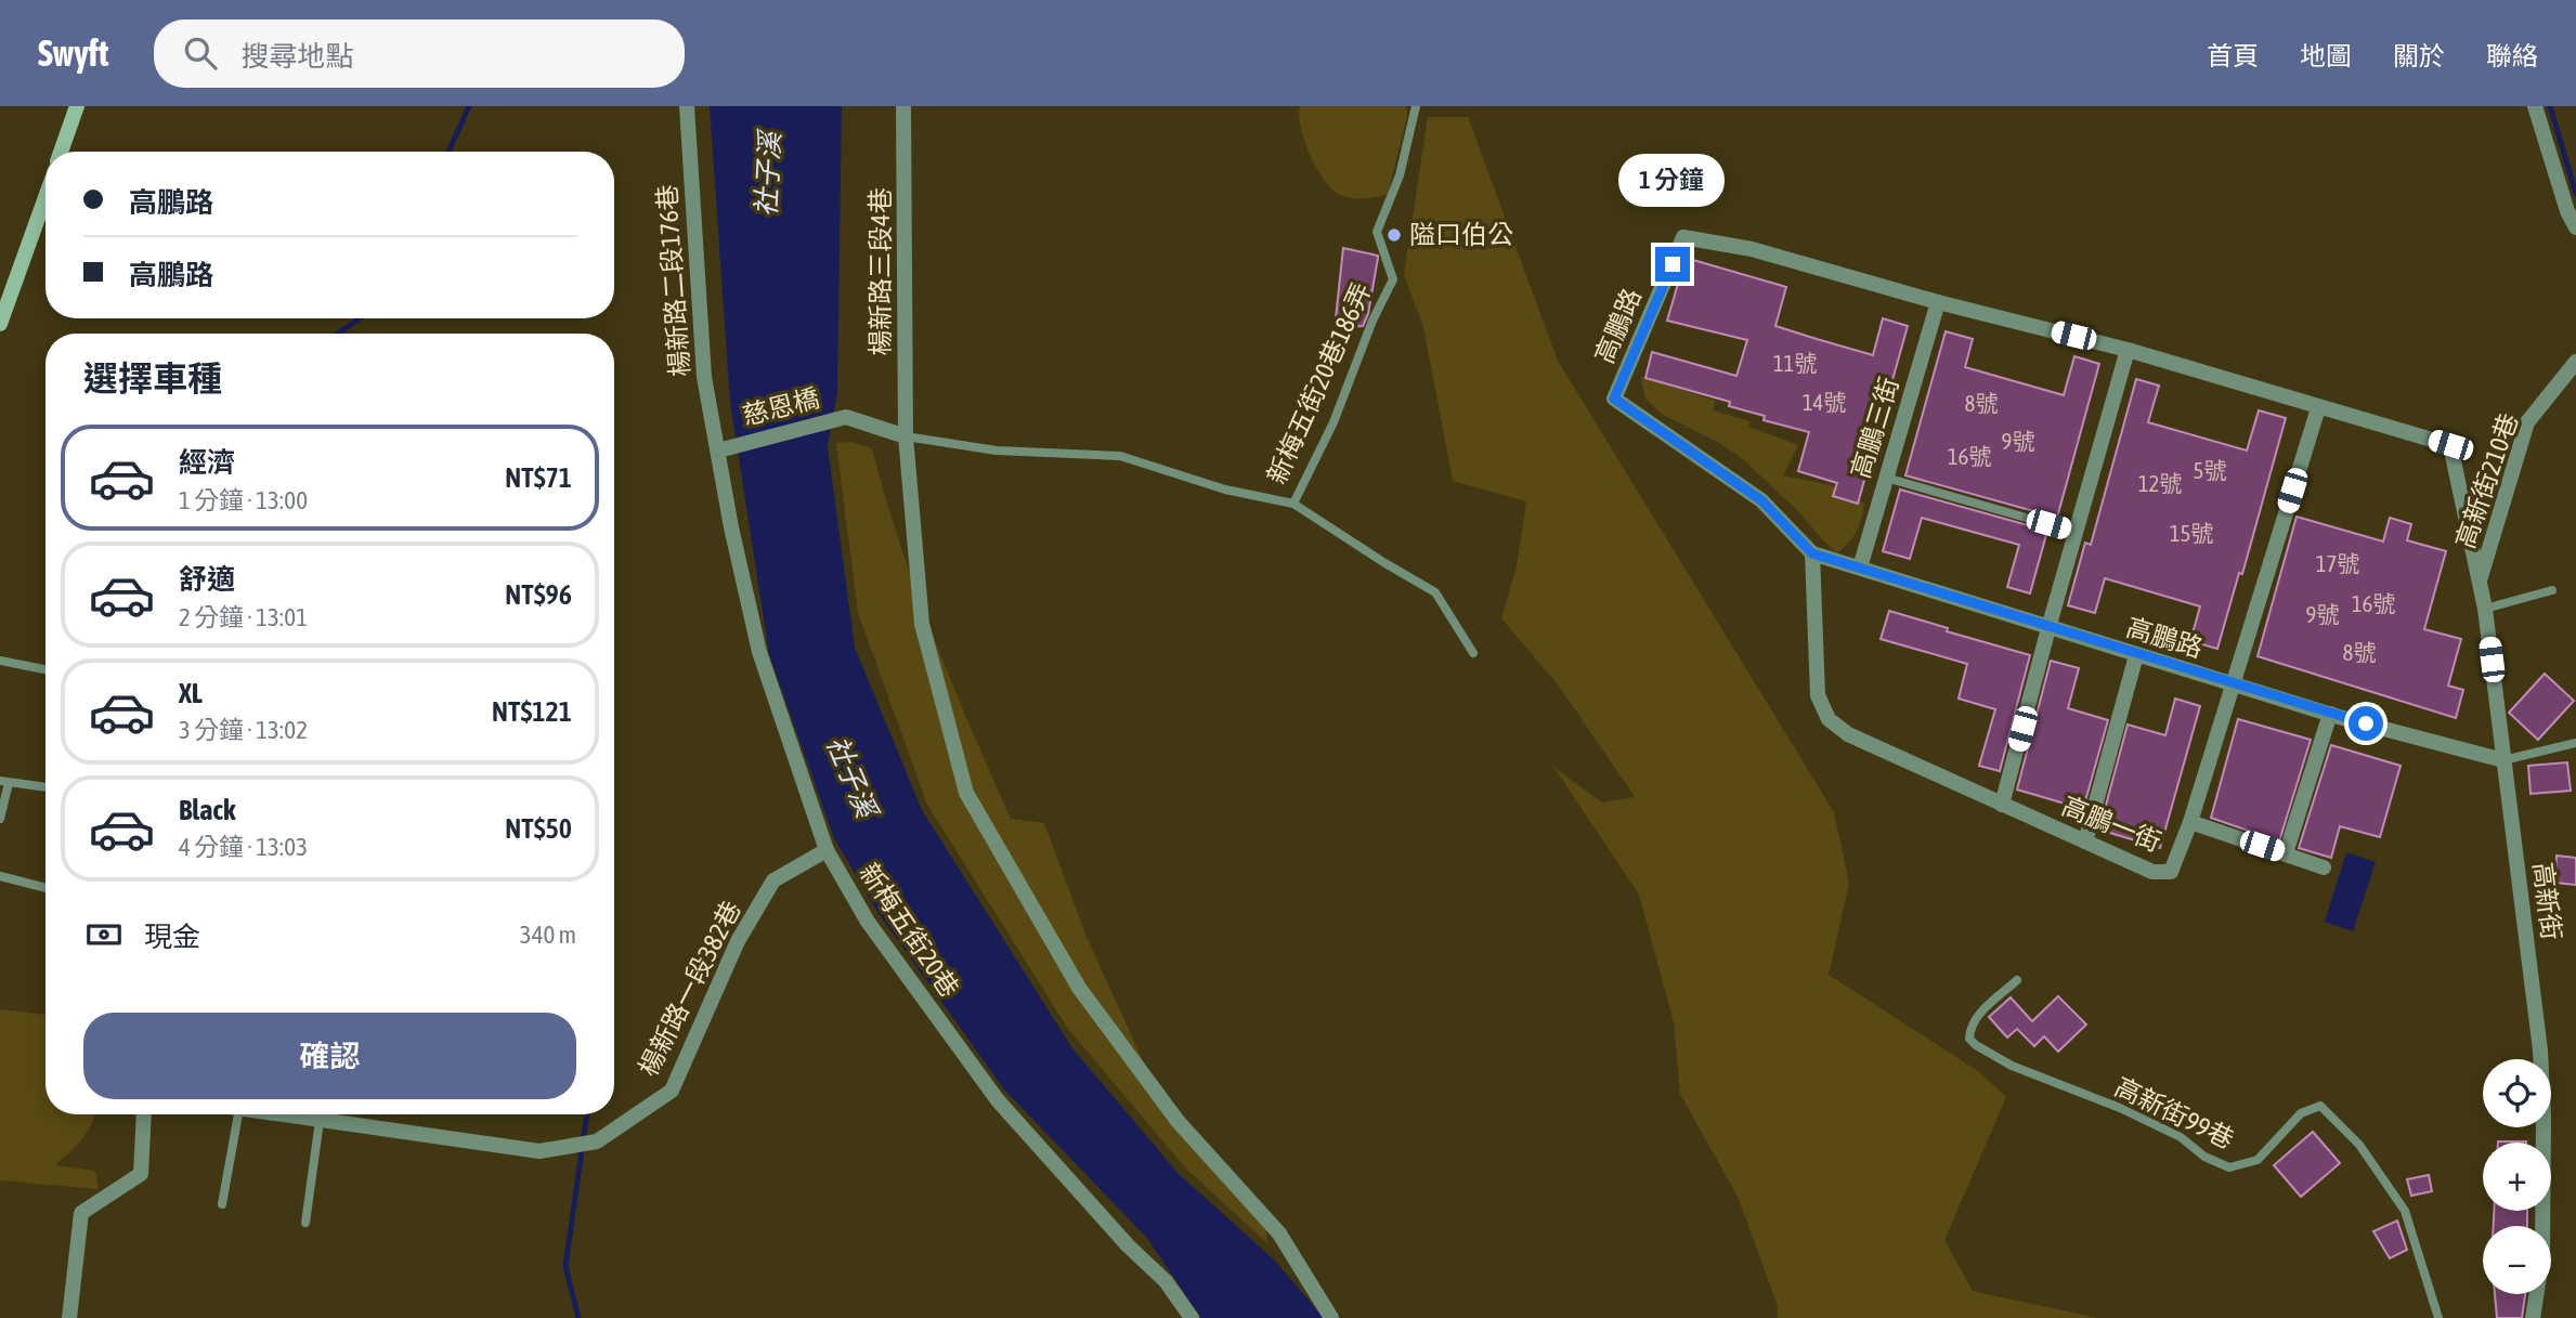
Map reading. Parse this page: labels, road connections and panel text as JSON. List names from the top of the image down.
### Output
{
  "streets": {
    "street": [
      "楊新路三段4巷",
      "楊新路二段176巷",
      "高鵬路",
      "新梅五街20巷186弄",
      "慈恩橋",
      "高鵬三街",
      "高新街210巷",
      "高鵬一街",
      "高新街",
      "新梅五街20巷",
      "楊新路一段382巷"
    ],
    "lane": ["高新街99巷"]
  },
  "crossings": [
    ["楊新路三段4巷", "新梅五街20巷186弄"],
    ["楊新路二段176巷", "慈恩橋"],
    ["楊新路二段176巷", "新梅五街20巷"],
    ["高鵬路", "高鵬三街"],
    ["高鵬路", "高新街210巷"],
    ["高鵬路", "高鵬一街"],
    ["高鵬路", "高新街"],
    ["新梅五街20巷186弄", "慈恩橋"],
    ["慈恩橋", "新梅五街20巷"],
    ["高新街210巷", "高新街"],
    ["新梅五街20巷", "楊新路一段382巷"]
  ],
  "water": ["社子溪"],
  "places": ["隘口伯公"],
  "house_numbers": [
    "11號",
    "14號",
    "8號",
    "9號",
    "16號",
    "5號",
    "12號",
    "15號",
    "17號",
    "16號",
    "9號",
    "8號"
  ],
  "page": {
    "header": "Swyft",
    "search": "搜尋地點",
    "nav": [
      "首頁",
      "地圖",
      "關於",
      "聯絡"
    ],
    "banner": ["高鵬路", "高鵬路"],
    "bubble": "1 分鐘",
    "heading": "選擇車種",
    "list": [
      {
        "name": "經濟",
        "note": "1 分鐘 · 13:00",
        "value": "NT$71"
      },
      {
        "name": "舒適",
        "note": "2 分鐘 · 13:01",
        "value": "NT$96"
      },
      {
        "name": "XL",
        "note": "3 分鐘 · 13:02",
        "value": "NT$121"
      },
      {
        "name": "Black",
        "note": "4 分鐘 · 13:03",
        "value": "NT$50"
      }
    ],
    "pay": ["現金", "340 m"],
    "buttons": "確認",
    "map_buttons": ["+", "−"]
  }
}
